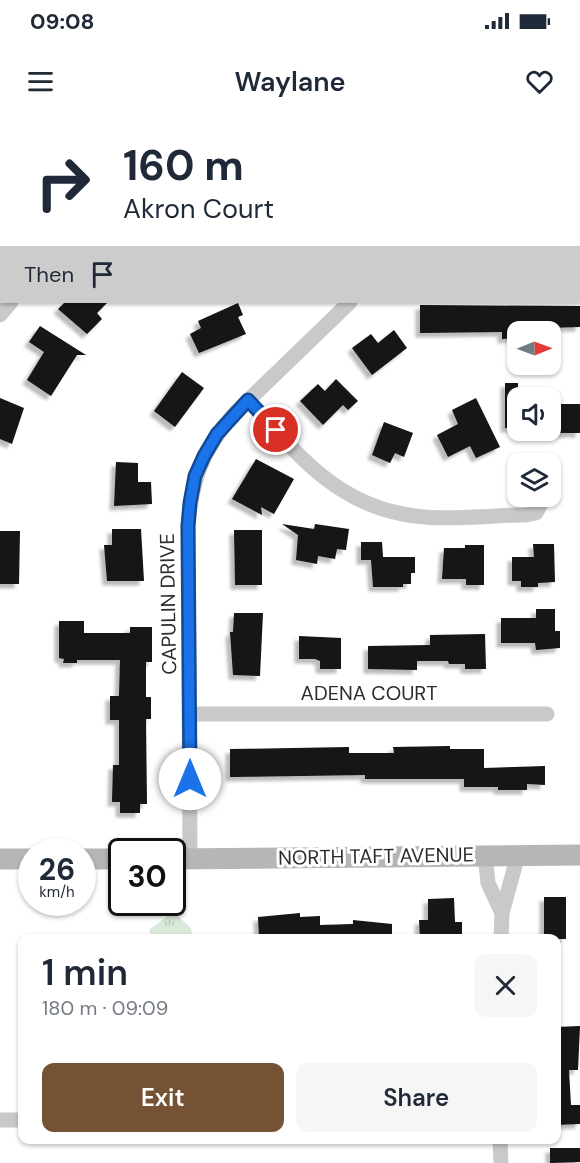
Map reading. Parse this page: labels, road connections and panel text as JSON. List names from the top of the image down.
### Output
{
  "streets": {
    "main road": ["NORTH TAFT AVENUE"],
    "street": ["CAPULIN DRIVE", "ADENA COURT"]
  },
  "crossings": [
    ["CAPULIN DRIVE", "ADENA COURT"]
  ],
  "north": "right",
  "page": {
    "status": "09:08",
    "header": "Waylane",
    "turn": ["160 m", "Akron Court"],
    "then": "Then",
    "speed": "26 km/h",
    "limit": "30",
    "heading": ["1 min", "180 m · 09:09"],
    "buttons": ["Exit", "Share"]
  }
}
